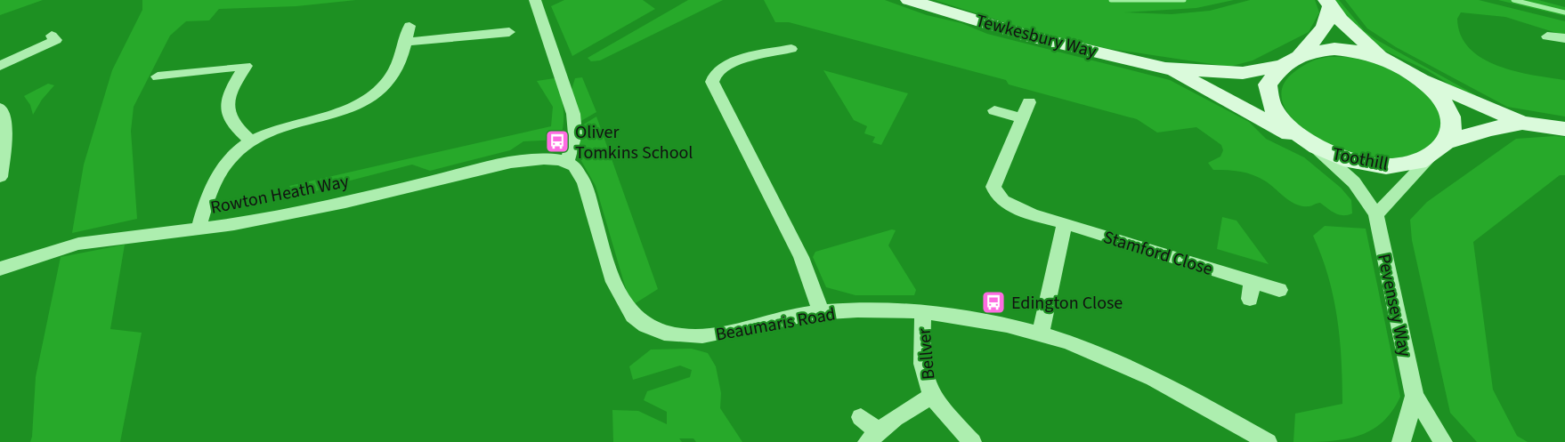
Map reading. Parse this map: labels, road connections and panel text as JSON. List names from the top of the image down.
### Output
{
  "streets": {
    "main road": ["Tewkesbury Way", "Toothill"],
    "street": [
      "Rowton Heath Way",
      "Stamford Close",
      "Pevensey Way",
      "Beaumaris Road",
      "Bellver"
    ]
  },
  "crossings": [
    ["Tewkesbury Way", "Toothill"],
    ["Tewkesbury Way", "Pevensey Way"],
    ["Toothill", "Pevensey Way"],
    ["Rowton Heath Way", "Beaumaris Road"],
    ["Beaumaris Road", "Bellver"]
  ],
  "places": {
    "bus stop": ["Oliver Tomkins School", "Edington Close"]
  }
}
